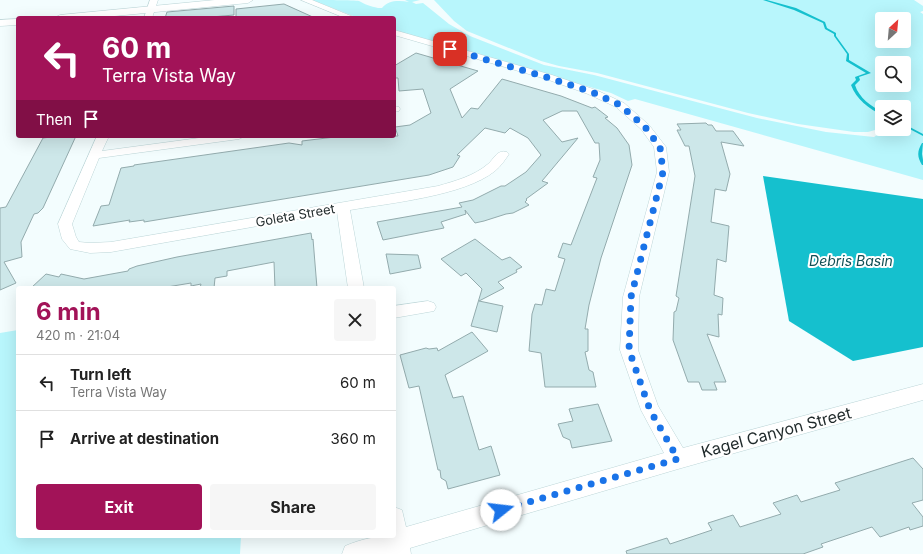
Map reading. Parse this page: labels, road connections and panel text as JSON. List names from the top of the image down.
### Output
{
  "streets": {
    "street": ["Goleta Street", "Kagel Canyon Street"]
  },
  "water": ["Debris Basin"],
  "north": "top right",
  "page": {
    "turn": ["60 m", "Terra Vista Way"],
    "then": "Then",
    "heading": ["6 min", "420 m · 21:04"],
    "list": [
      {
        "name": "Turn left",
        "note": "Terra Vista Way",
        "value": "60 m"
      },
      {
        "name": "Arrive at destination",
        "value": "360 m"
      }
    ],
    "buttons": ["Exit", "Share"]
  }
}
